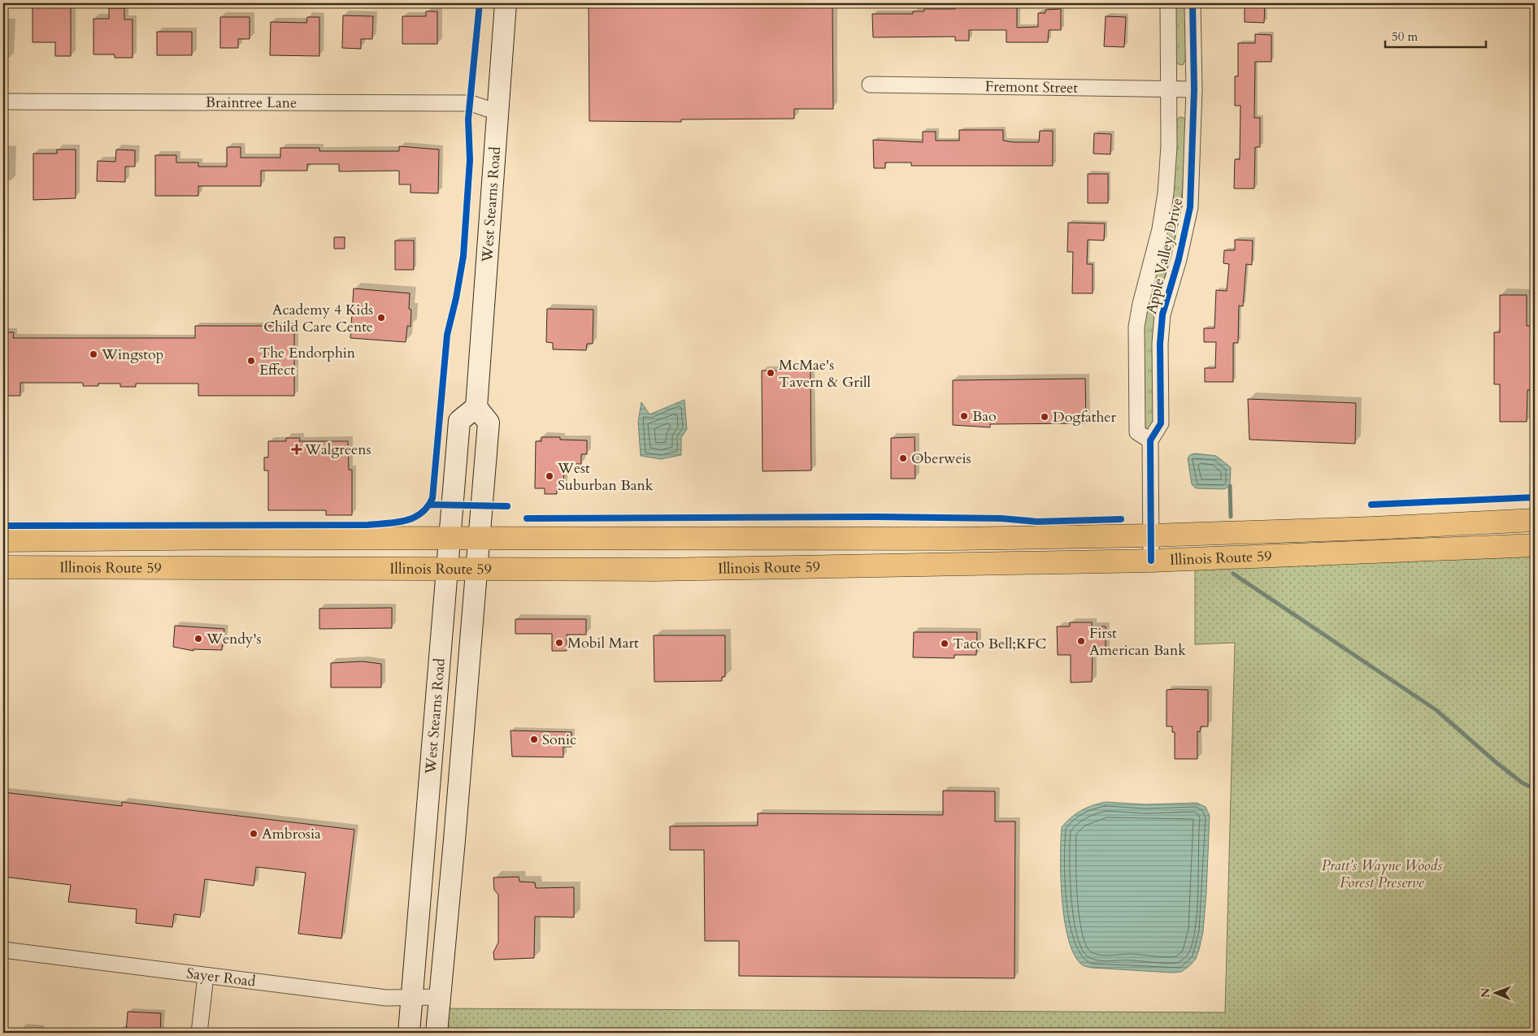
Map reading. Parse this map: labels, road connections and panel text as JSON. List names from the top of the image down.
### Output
{
  "streets": {
    "main road": ["West Stearns Road", "Illinois Route 59"],
    "street": [
      "Fremont Street",
      "Braintree Lane",
      "Apple Valley Drive",
      "Sayer Road"
    ]
  },
  "crossings": [
    ["Fremont Street", "Apple Valley Drive"],
    ["Braintree Lane", "West Stearns Road"],
    ["West Stearns Road", "Illinois Route 59"],
    ["West Stearns Road", "Sayer Road"]
  ],
  "parks": ["Pratt’s Wayne Woods Forest Preserve"],
  "places": {
    "other": [
      "Academy 4 Kids Child Care Cente",
      "Wingstop",
      "The Endorphin Effect",
      "McMae's Tavern & Grill",
      "Bao",
      "Dogfather",
      "Oberweis",
      "West Suburban Bank",
      "Wendy's",
      "First American Bank",
      "Mobil Mart",
      "Taco Bell;KFC",
      "Sonic",
      "Ambrosia"
    ],
    "health": ["Walgreens"]
  },
  "scale_bar": "50 m",
  "north": "left"
}
